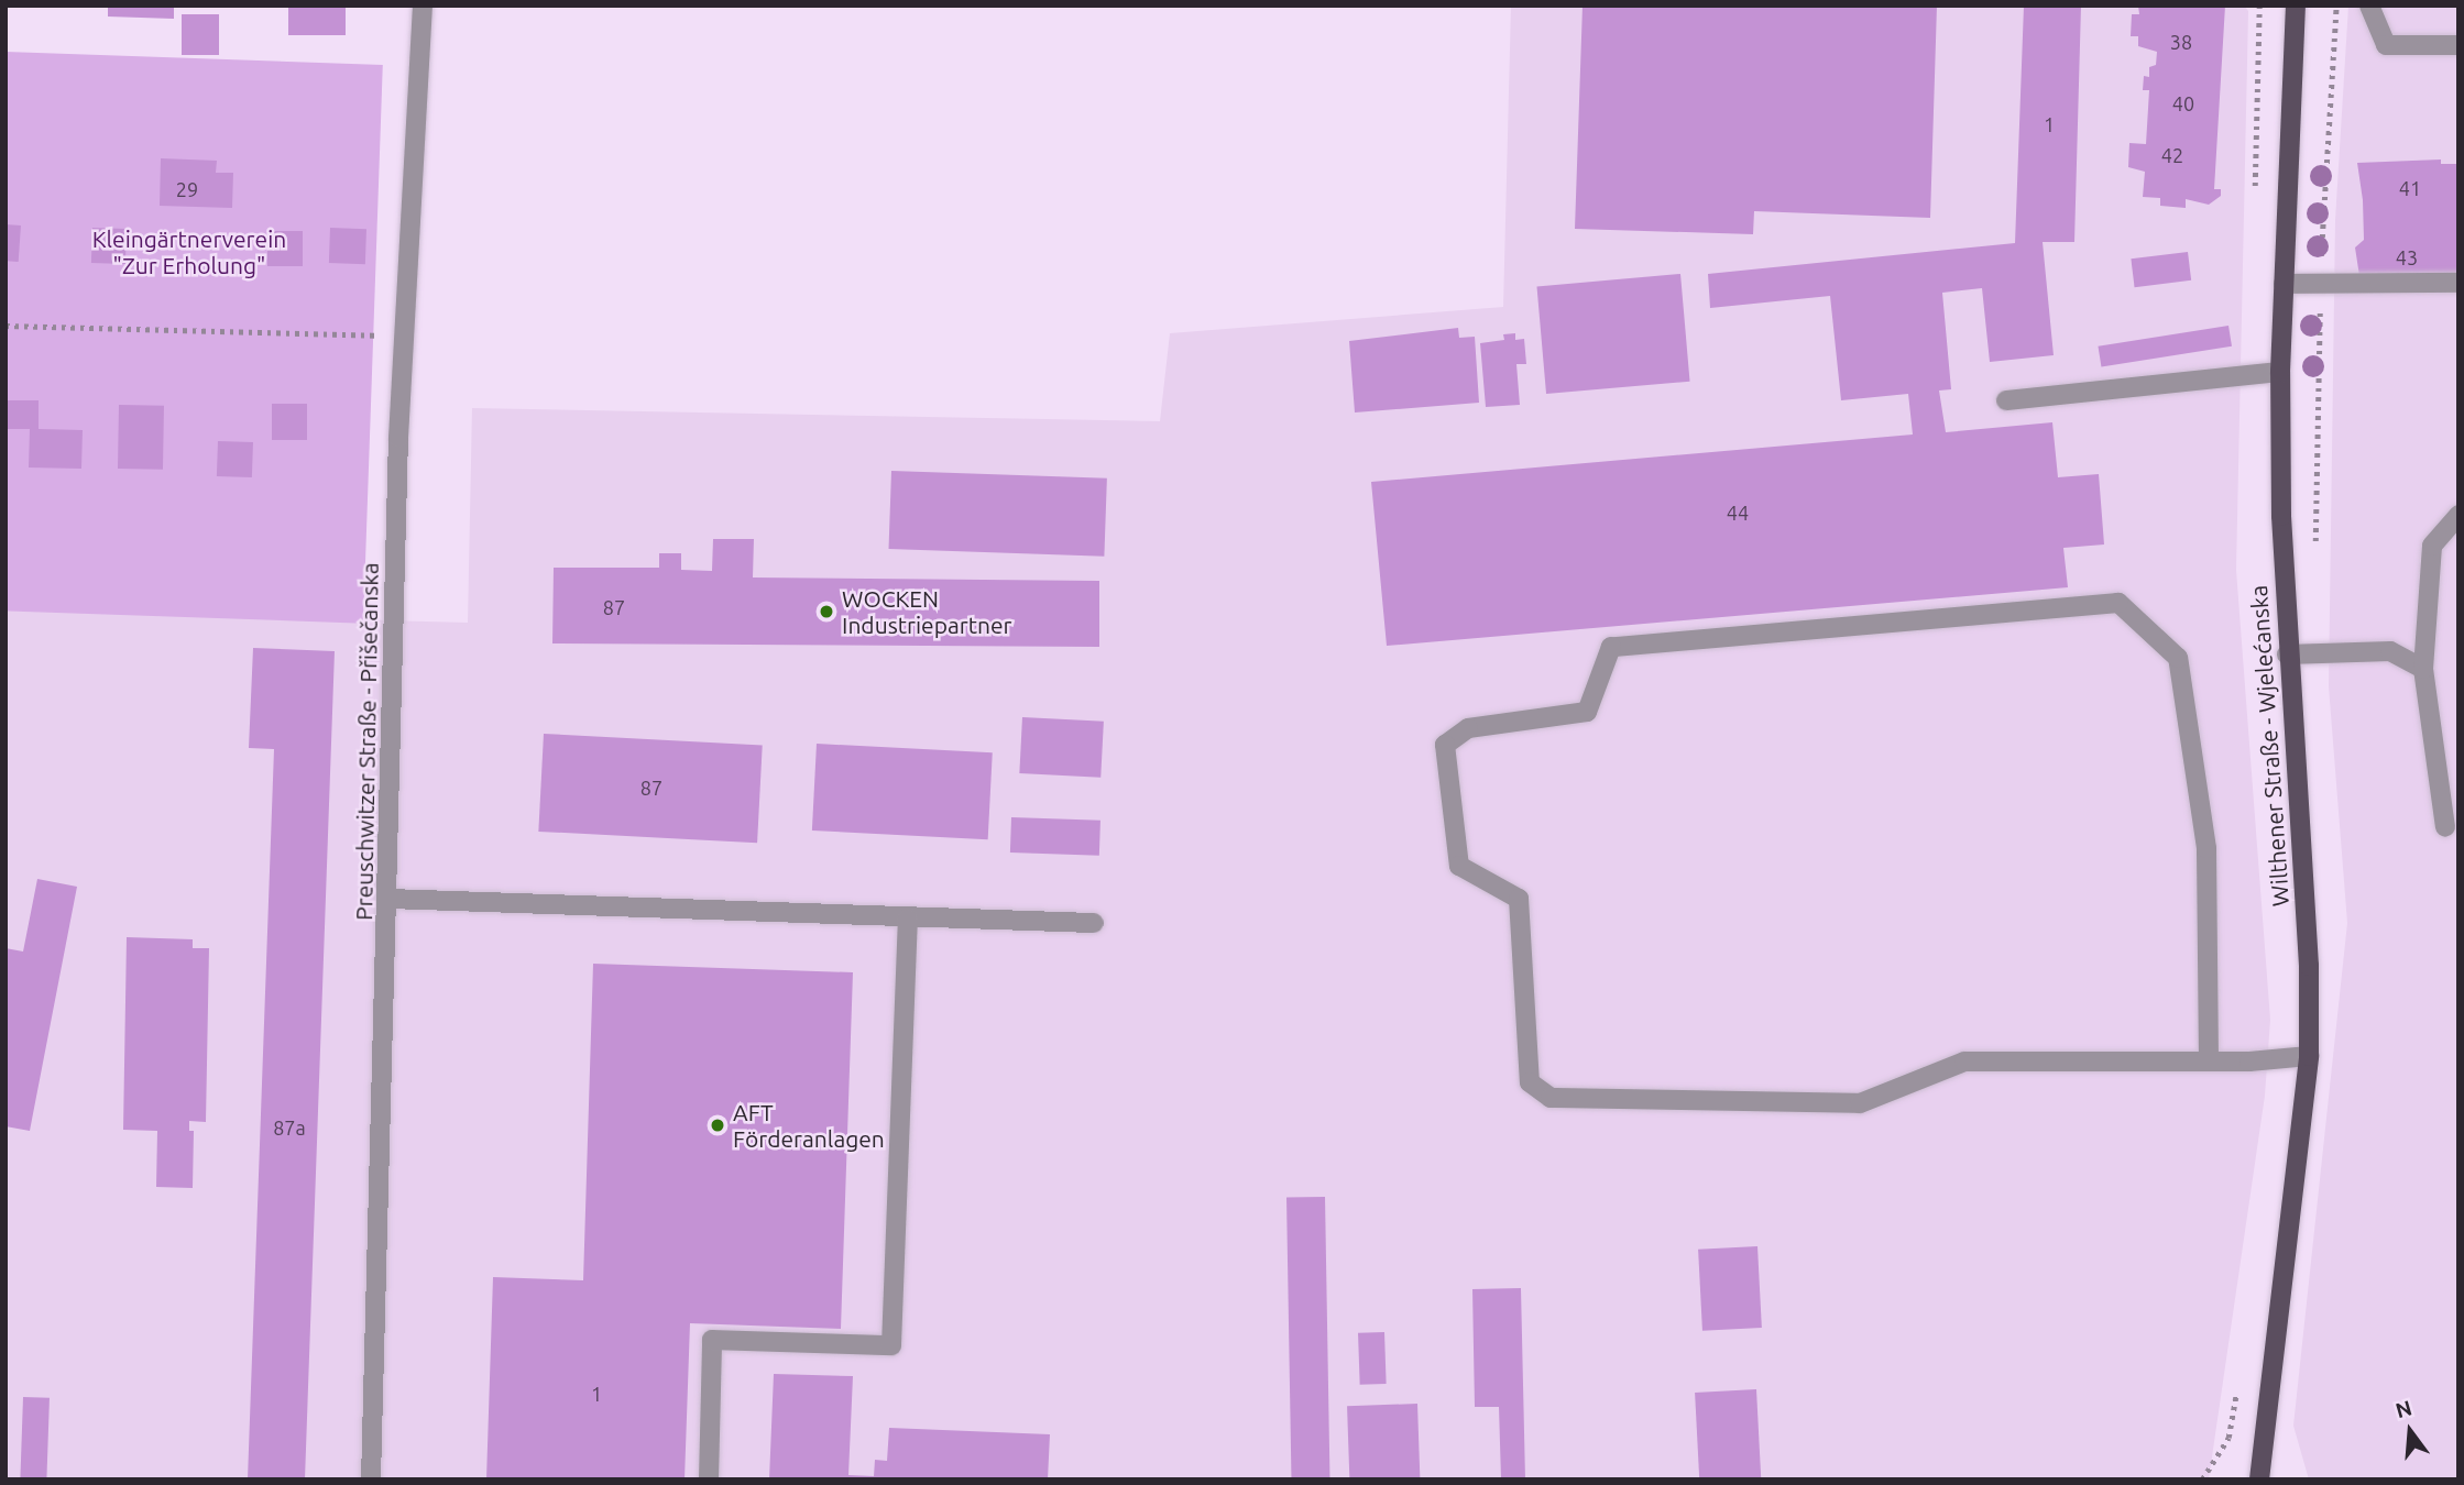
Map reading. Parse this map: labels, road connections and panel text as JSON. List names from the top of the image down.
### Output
{
  "streets": {
    "main road": ["Wilthener Straße - Wjelećanska"],
    "street": ["Preuschwitzer Straße - Přišečanska"]
  },
  "parks": ["Kleingärtnerverein \"Zur Erholung\""],
  "places": ["WOCKEN Industriepartner", "AFT Förderanlagen"],
  "house_numbers": [
    "38",
    "40",
    "1",
    "42",
    "41",
    "29",
    "43",
    "44",
    "87",
    "87",
    "87a",
    "1"
  ],
  "north": "top"
}
